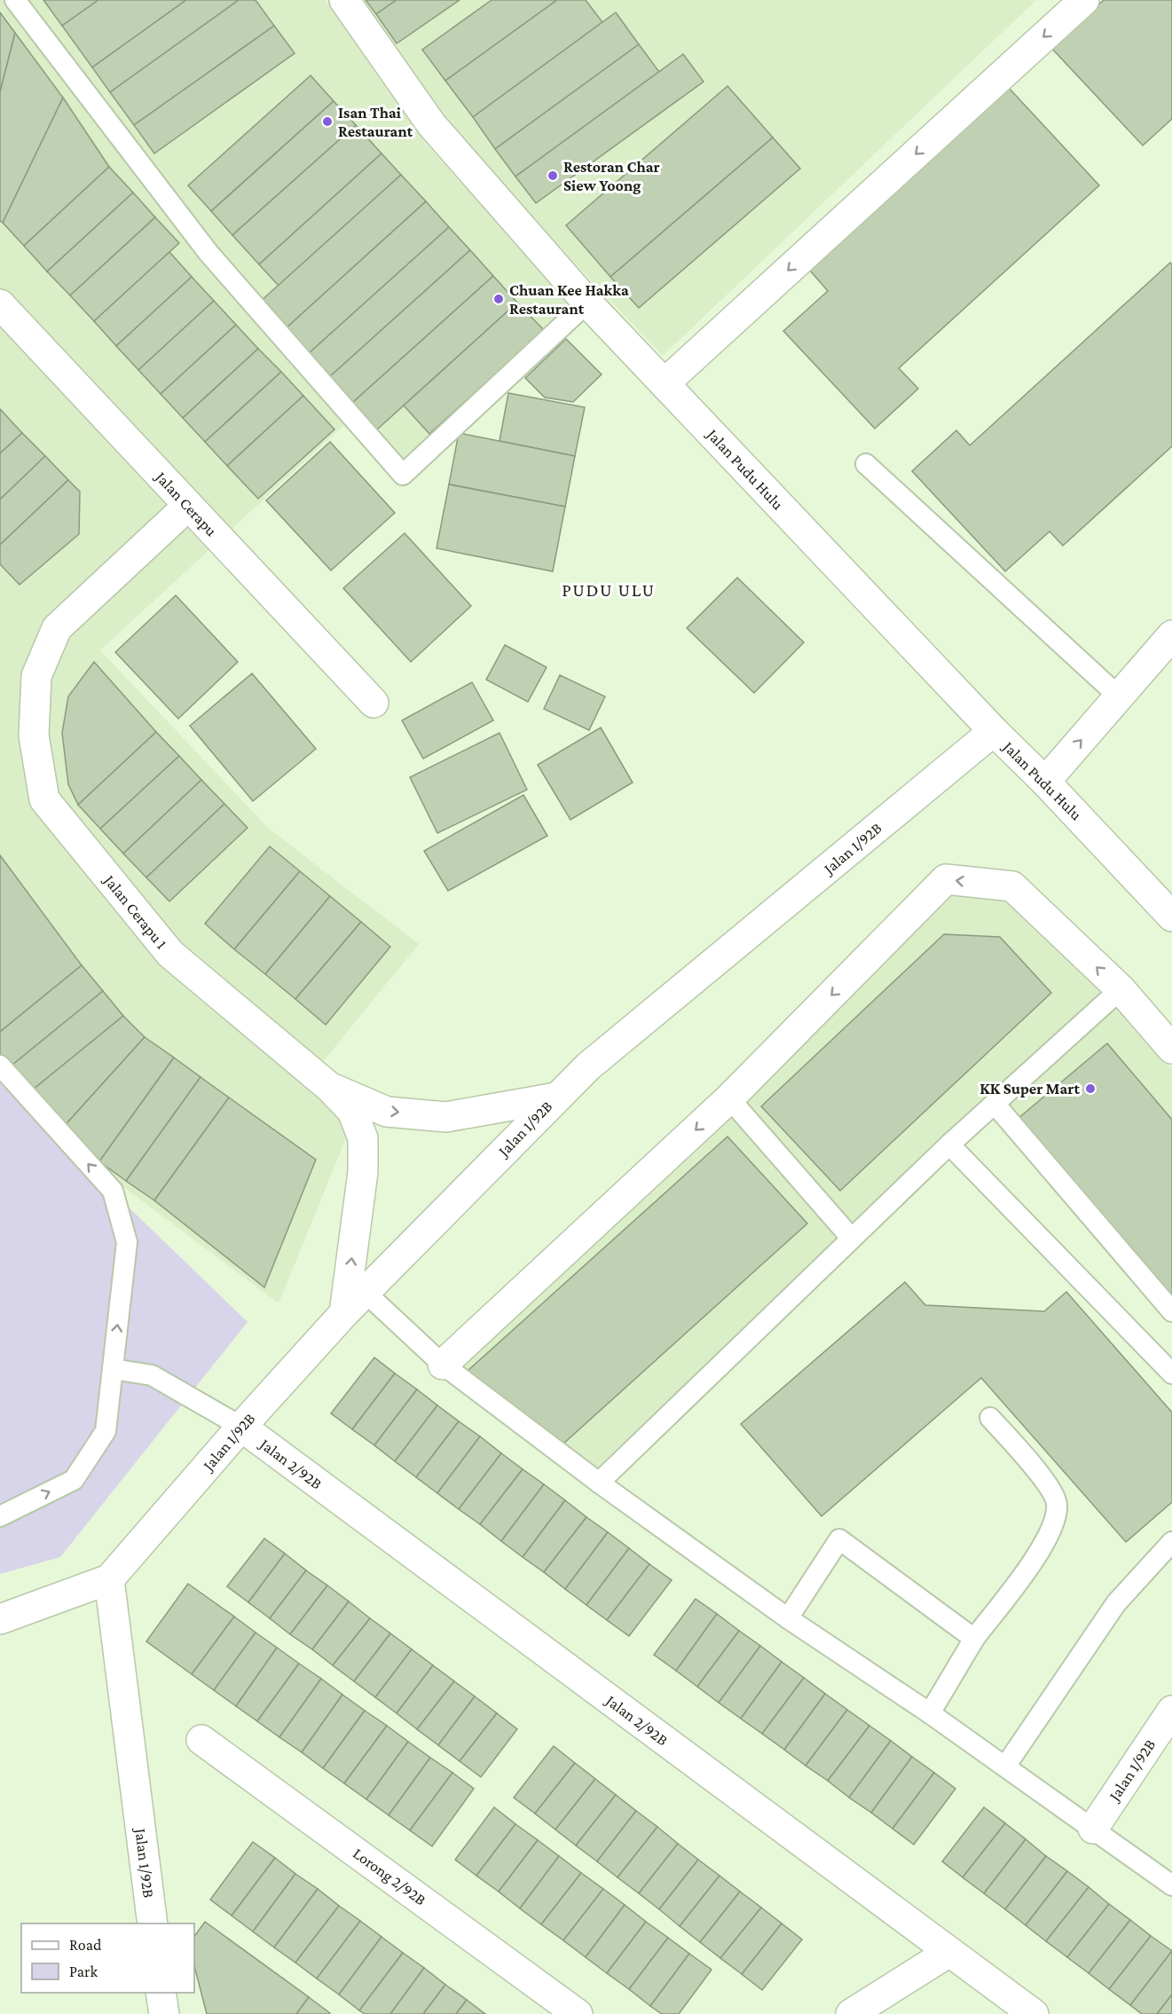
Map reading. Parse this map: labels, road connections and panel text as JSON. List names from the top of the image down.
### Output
{
  "streets": {
    "street": [
      "Jalan Pudu Hulu",
      "Jalan Cerapu",
      "Jalan 1/92B",
      "Jalan Cerapu 1",
      "Jalan 2/92B",
      "Lorong 2/92B"
    ]
  },
  "crossings": [
    ["Jalan Pudu Hulu", "Jalan 1/92B"],
    ["Jalan Cerapu", "Jalan Cerapu 1"],
    ["Jalan 1/92B", "Jalan Cerapu 1"],
    ["Jalan 1/92B", "Jalan 2/92B"]
  ],
  "districts": ["PUDU ULU"],
  "places": [
    "Isan Thai Restaurant",
    "Restoran Char Siew Yoong",
    "Chuan Kee Hakka Restaurant",
    "KK Super Mart"
  ],
  "legend": ["Road", "Park"]
}
